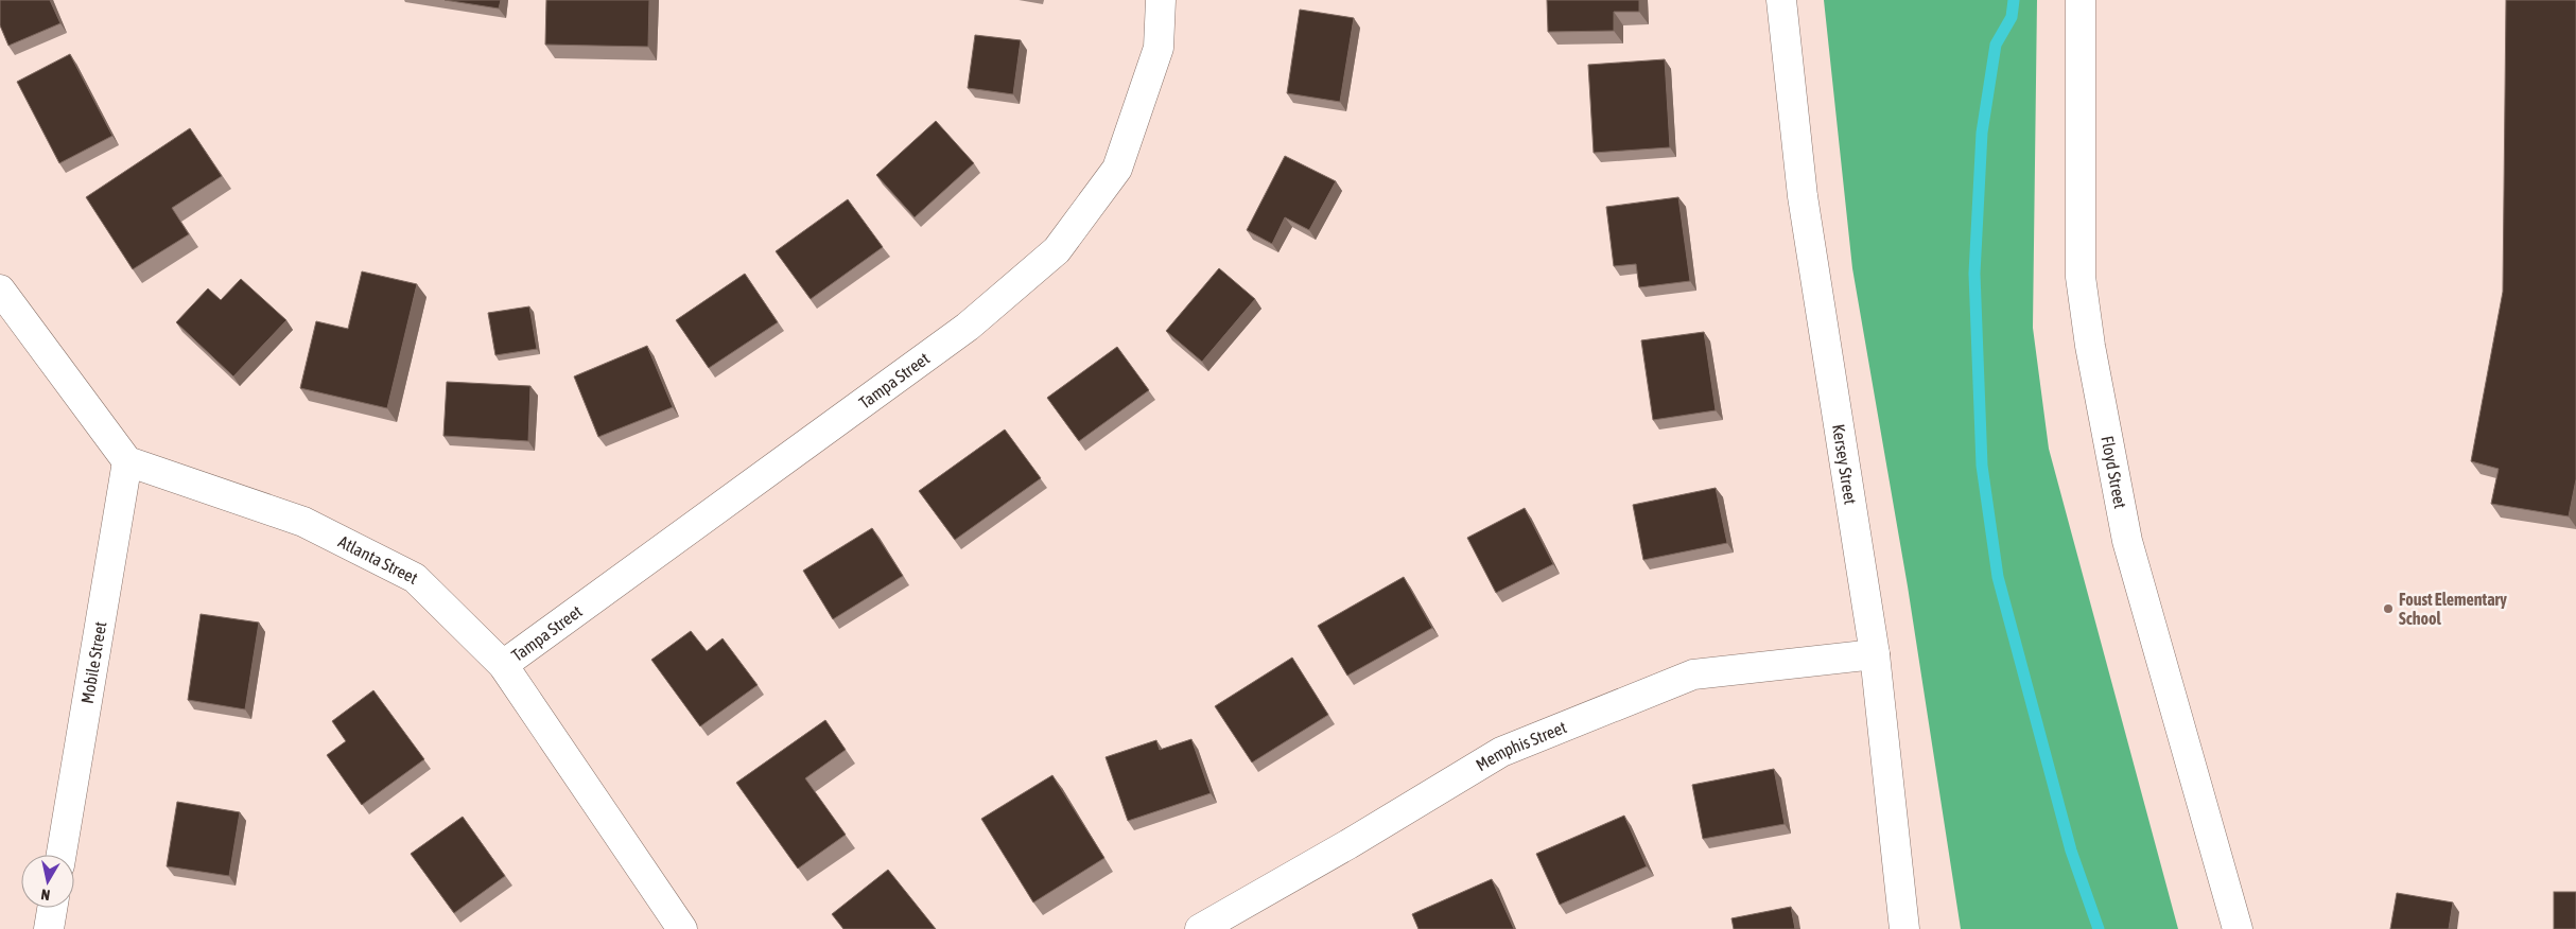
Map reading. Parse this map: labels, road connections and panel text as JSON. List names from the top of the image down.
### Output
{
  "streets": {
    "street": [
      "Tampa Street",
      "Kersey Street",
      "Floyd Street",
      "Atlanta Street",
      "Mobile Street",
      "Memphis Street"
    ]
  },
  "crossings": [
    ["Tampa Street", "Atlanta Street"],
    ["Kersey Street", "Memphis Street"],
    ["Atlanta Street", "Mobile Street"]
  ],
  "places": ["Foust Elementary School"],
  "north": "bottom"
}
